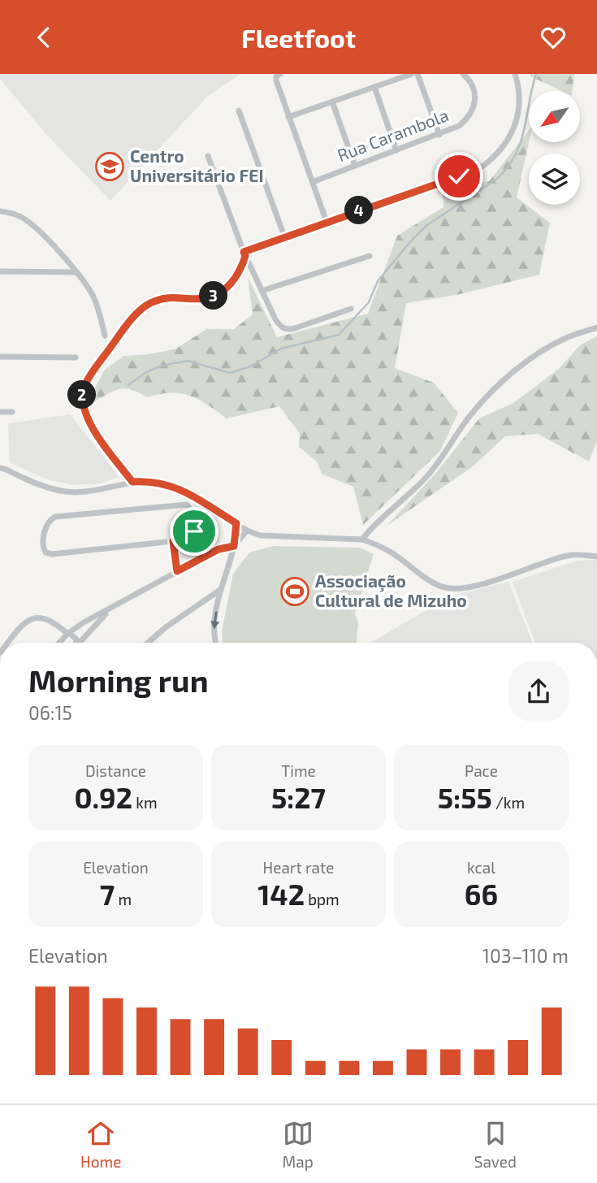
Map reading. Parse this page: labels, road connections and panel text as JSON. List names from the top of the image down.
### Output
{
  "streets": {
    "street": ["Rua Carambola"]
  },
  "places": {
    "school or university": ["Centro Universitário FEI"],
    "sports": ["Associação Cultural de Mizuho"]
  },
  "north": "bottom left",
  "page": {
    "header": "Fleetfoot",
    "pins": ["4", "3", "2"],
    "heading": ["Morning run", "06:15"],
    "stats": [
      ["Distance", "0.92 km"],
      ["Time", "5:27"],
      ["Pace", "5:55 /km"],
      ["Elevation", "7 m"],
      ["Heart rate", "142 bpm"],
      ["kcal", "66"]
    ],
    "chart": ["Elevation", "103–110 m"],
    "tabs": ["Home", "Map", "Saved"]
  }
}
